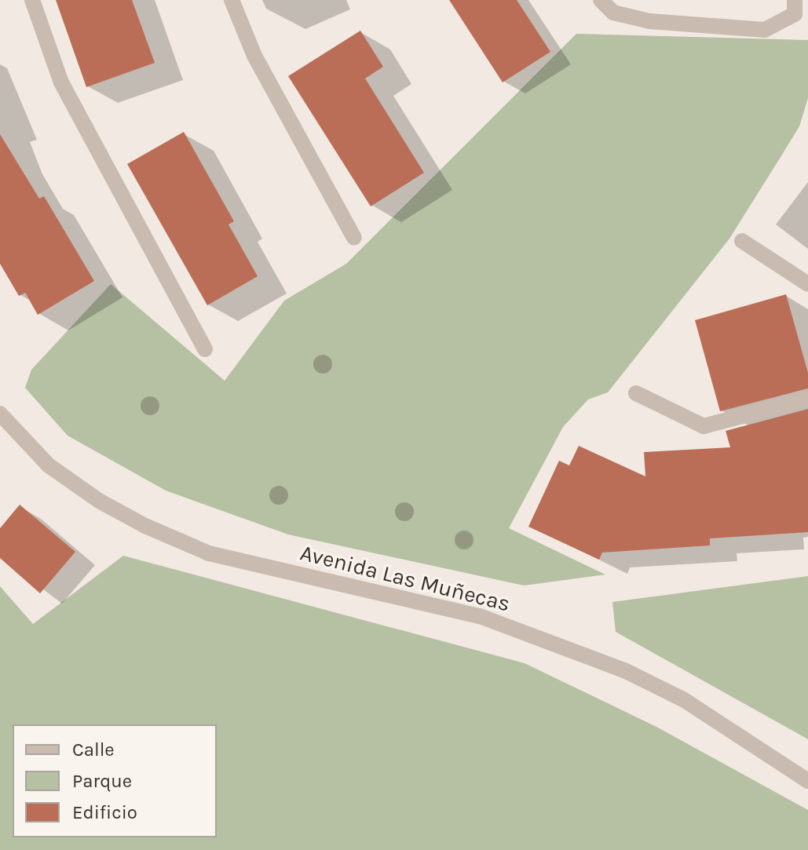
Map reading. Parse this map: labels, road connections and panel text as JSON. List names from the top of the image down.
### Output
{
  "streets": {
    "street": ["Avenida Las Muñecas"]
  },
  "legend": ["Calle", "Parque", "Edificio"]
}
